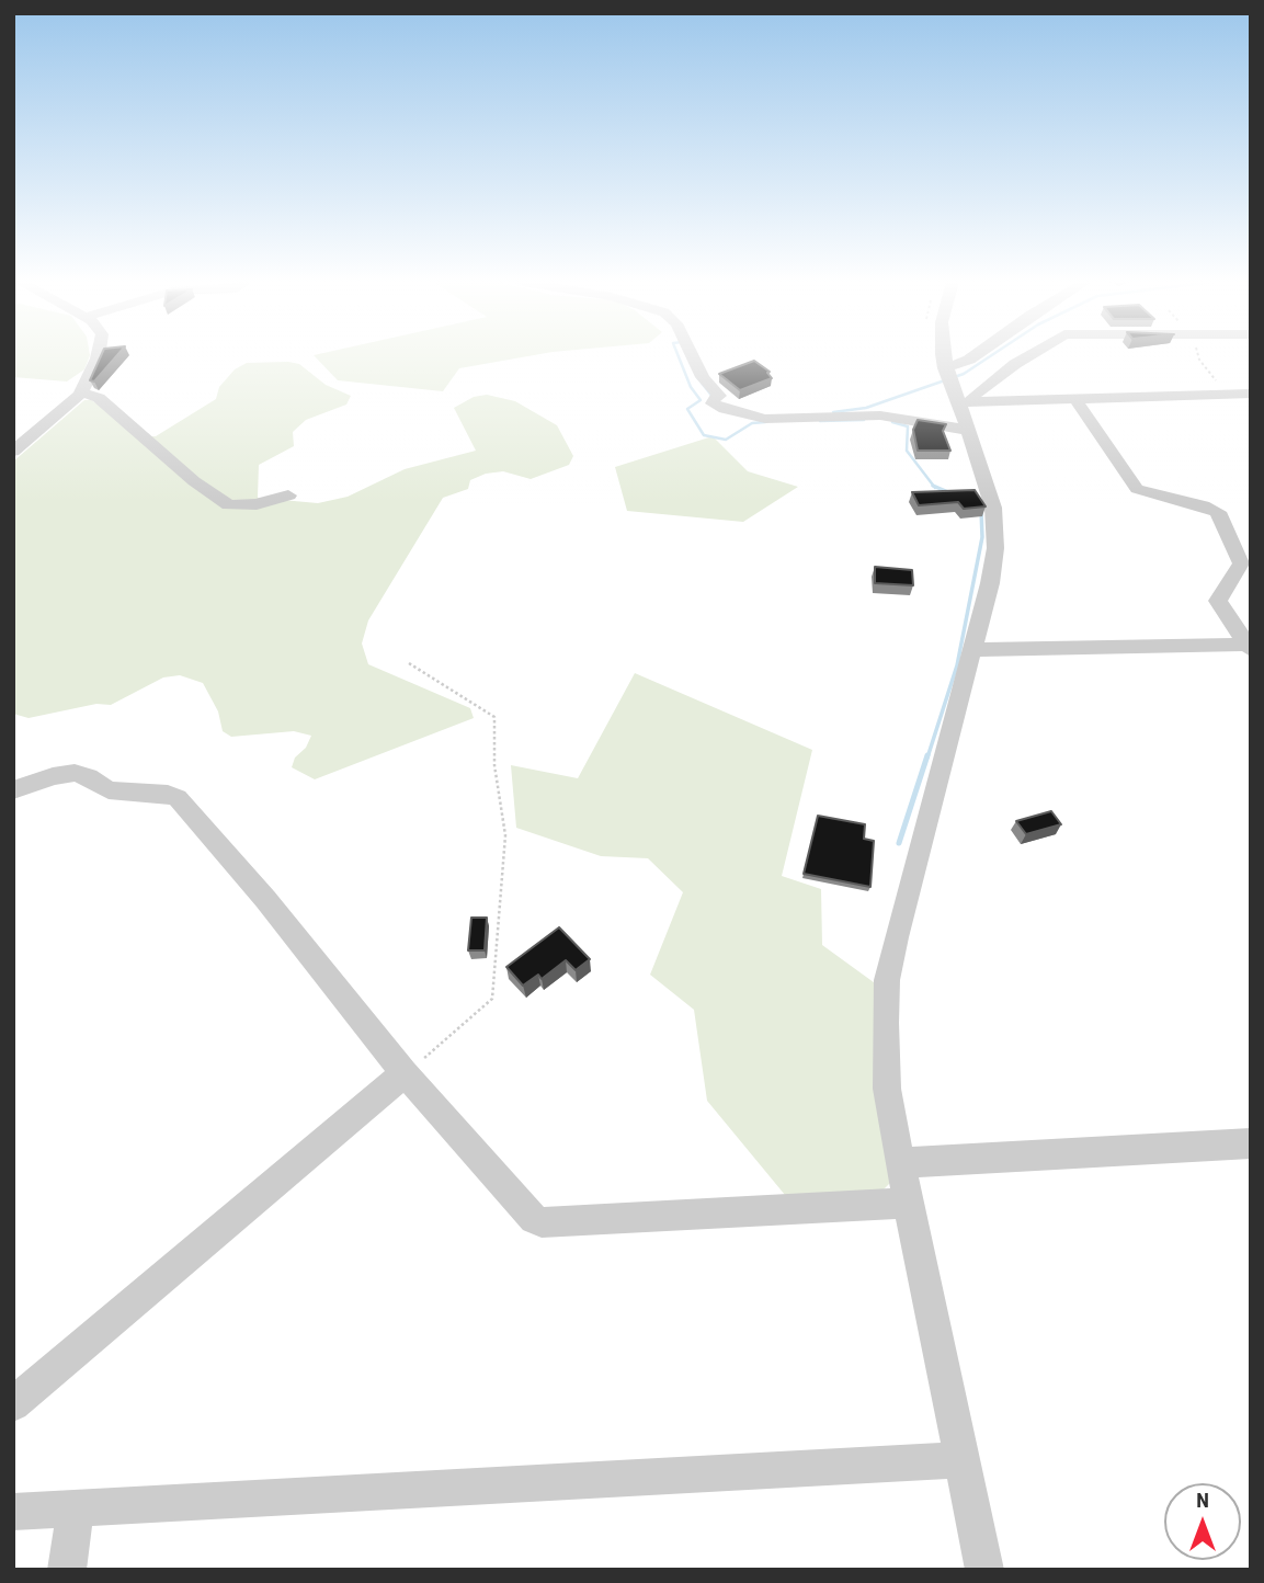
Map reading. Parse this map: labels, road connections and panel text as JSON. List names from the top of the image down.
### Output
{
  "north": "top"
}
